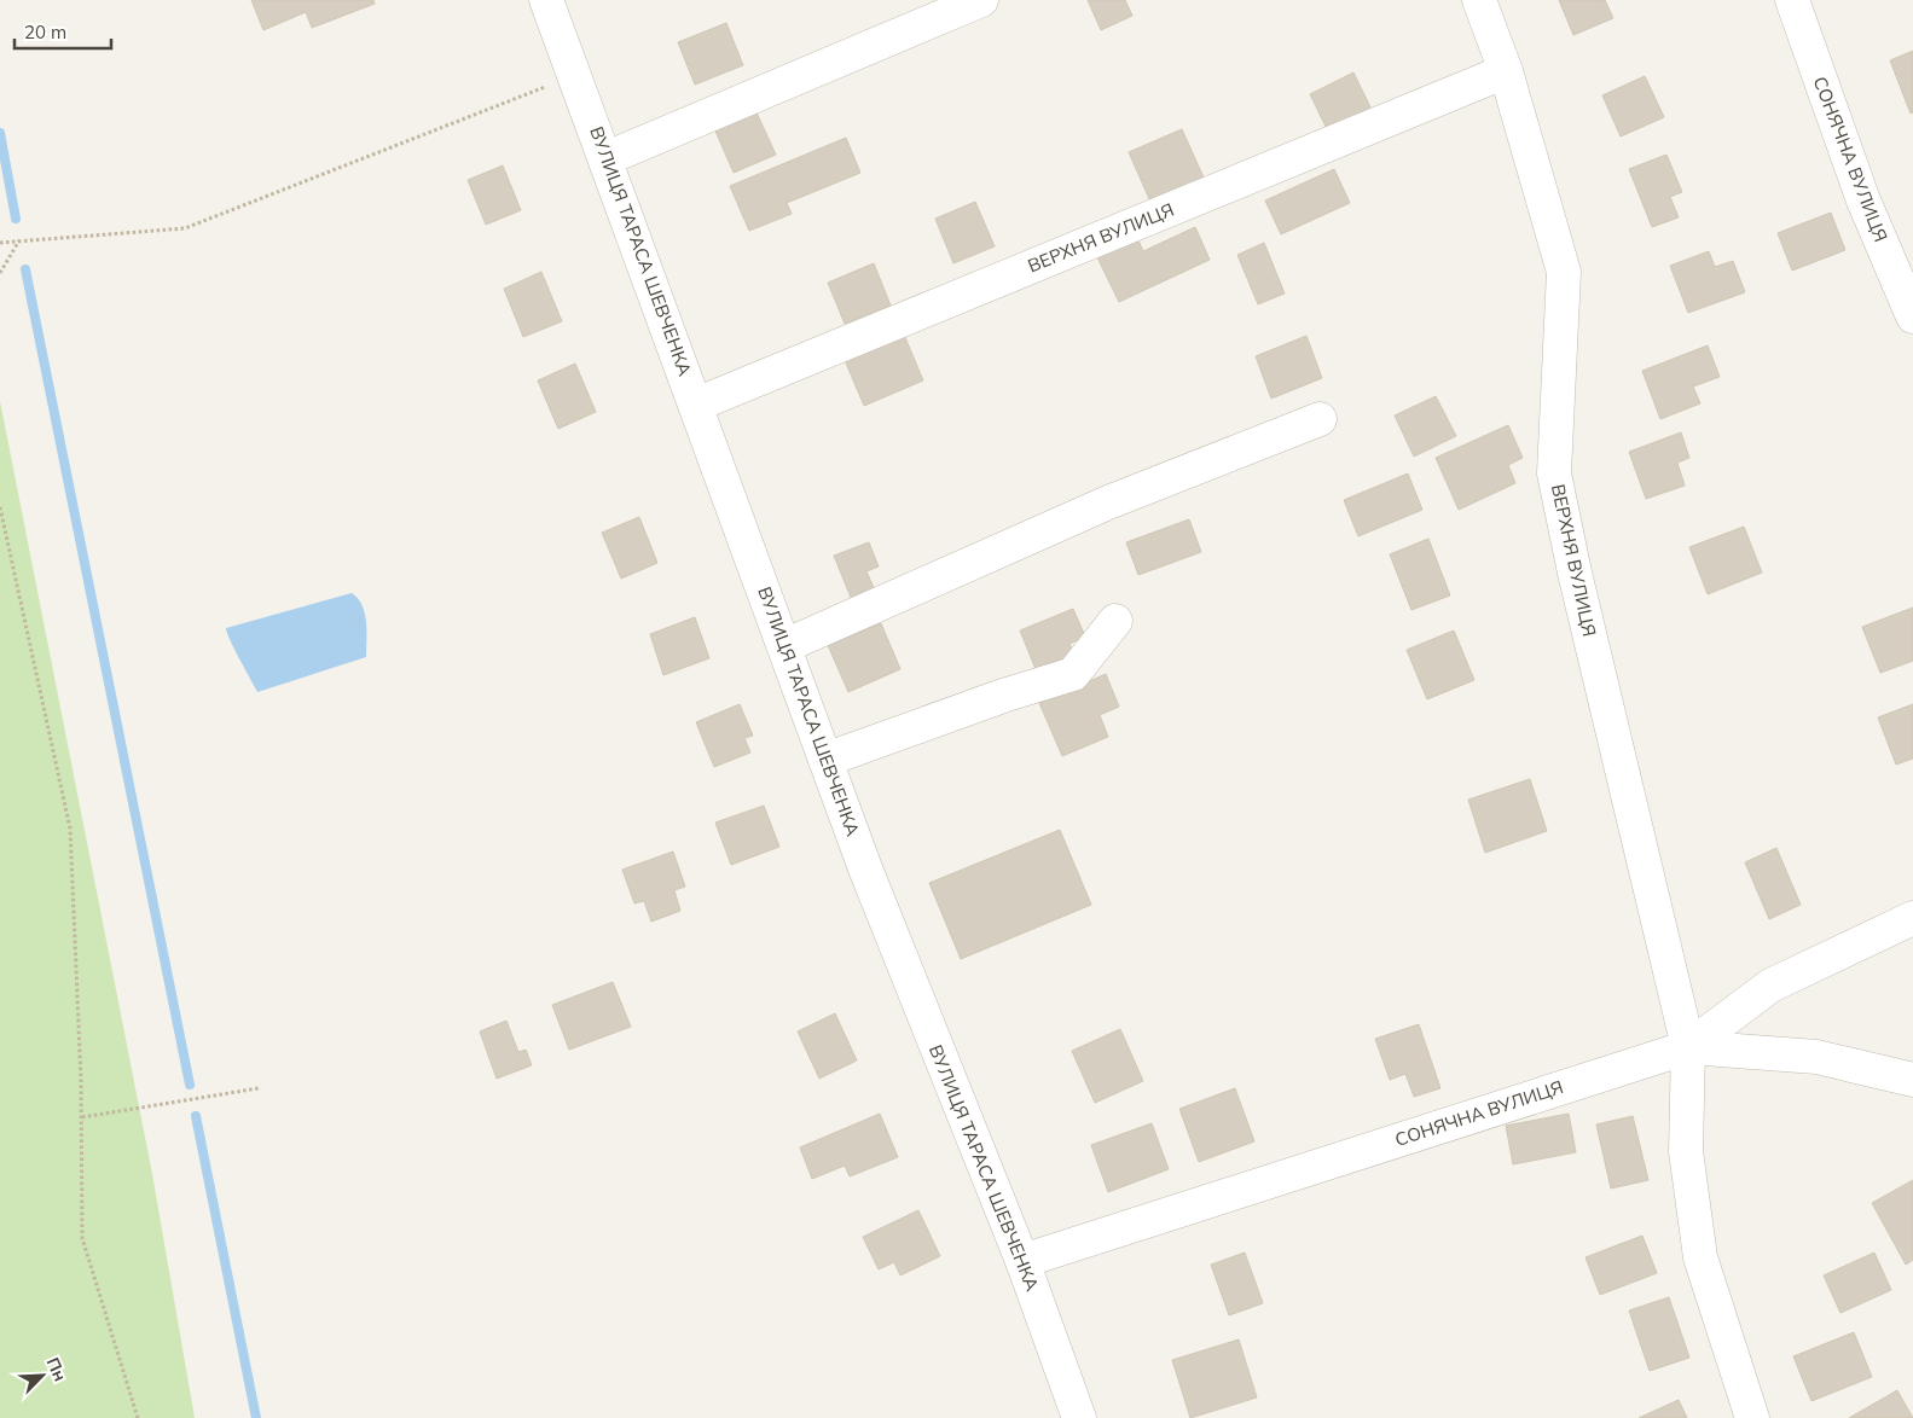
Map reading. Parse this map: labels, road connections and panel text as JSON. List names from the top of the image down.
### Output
{
  "streets": {
    "street": ["СОНЯЧНА ВУЛИЦЯ", "ВЕРХНЯ ВУЛИЦЯ", "ВУЛИЦЯ ТАРАСА ШЕВЧЕНКА"]
  },
  "crossings": [
    ["СОНЯЧНА ВУЛИЦЯ", "ВЕРХНЯ ВУЛИЦЯ"],
    ["СОНЯЧНА ВУЛИЦЯ", "ВУЛИЦЯ ТАРАСА ШЕВЧЕНКА"],
    ["ВЕРХНЯ ВУЛИЦЯ", "ВУЛИЦЯ ТАРАСА ШЕВЧЕНКА"]
  ],
  "scale_bar": "20 m",
  "north": "top right"
}
